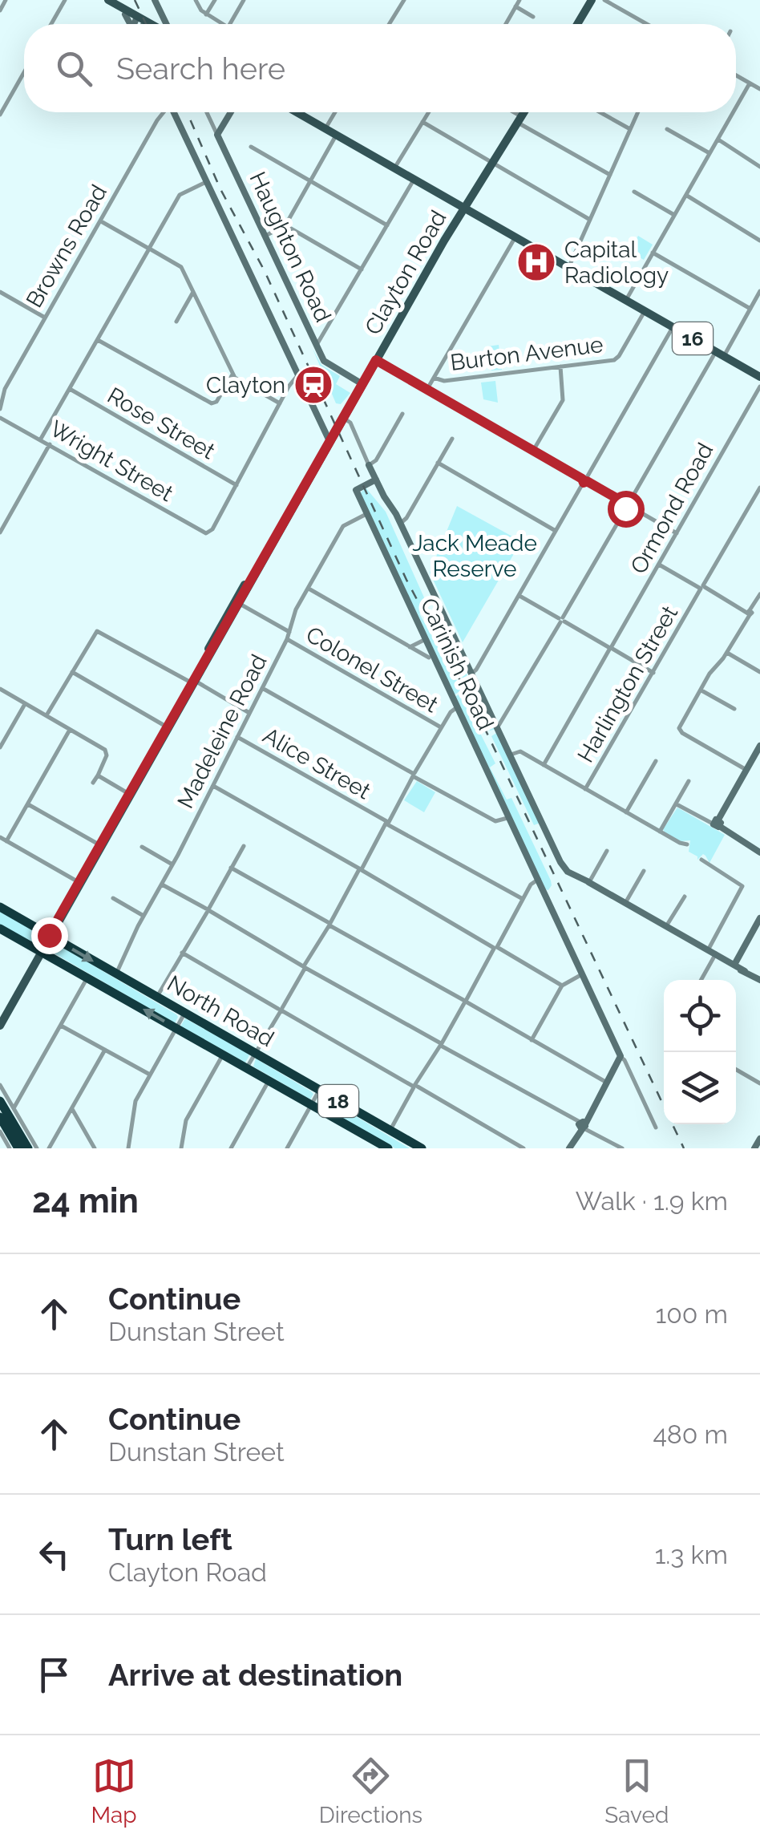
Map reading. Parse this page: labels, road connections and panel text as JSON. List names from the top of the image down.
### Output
{
  "streets": {
    "highway": ["North Road", "18"],
    "main road": ["Clayton Road", "16"],
    "street": [
      "Browns Road",
      "Haughton Road",
      "Burton Avenue",
      "Rose Street",
      "Wright Street",
      "Ormond Road",
      "Carinish Road",
      "Colonel Street",
      "Harlington Street",
      "Madeleine Road",
      "Alice Street"
    ]
  },
  "crossings": [
    ["Haughton Road", "Clayton Road"],
    ["Clayton Road", "16"],
    ["Clayton Road", "Colonel Street"],
    ["Clayton Road", "North Road"],
    ["16", "Burton Avenue"],
    ["Rose Street", "Wright Street"],
    ["Carinish Road", "Madeleine Road"],
    ["Colonel Street", "Madeleine Road"],
    ["Madeleine Road", "Alice Street"],
    ["Madeleine Road", "North Road"]
  ],
  "parks": ["Jack Meade Reserve"],
  "places": {
    "hospital": ["Capital Radiology"],
    "station": ["Clayton"]
  },
  "page": {
    "search": "Search here",
    "heading": ["24 min", "Walk · 1.9 km"],
    "list": [
      ["Continue", "Dunstan Street", "100 m"],
      ["Continue", "Dunstan Street", "480 m"],
      ["Turn left", "Clayton Road", "1.3 km"],
      "Arrive at destination"
    ],
    "nav": ["Map", "Directions", "Saved"]
  }
}
